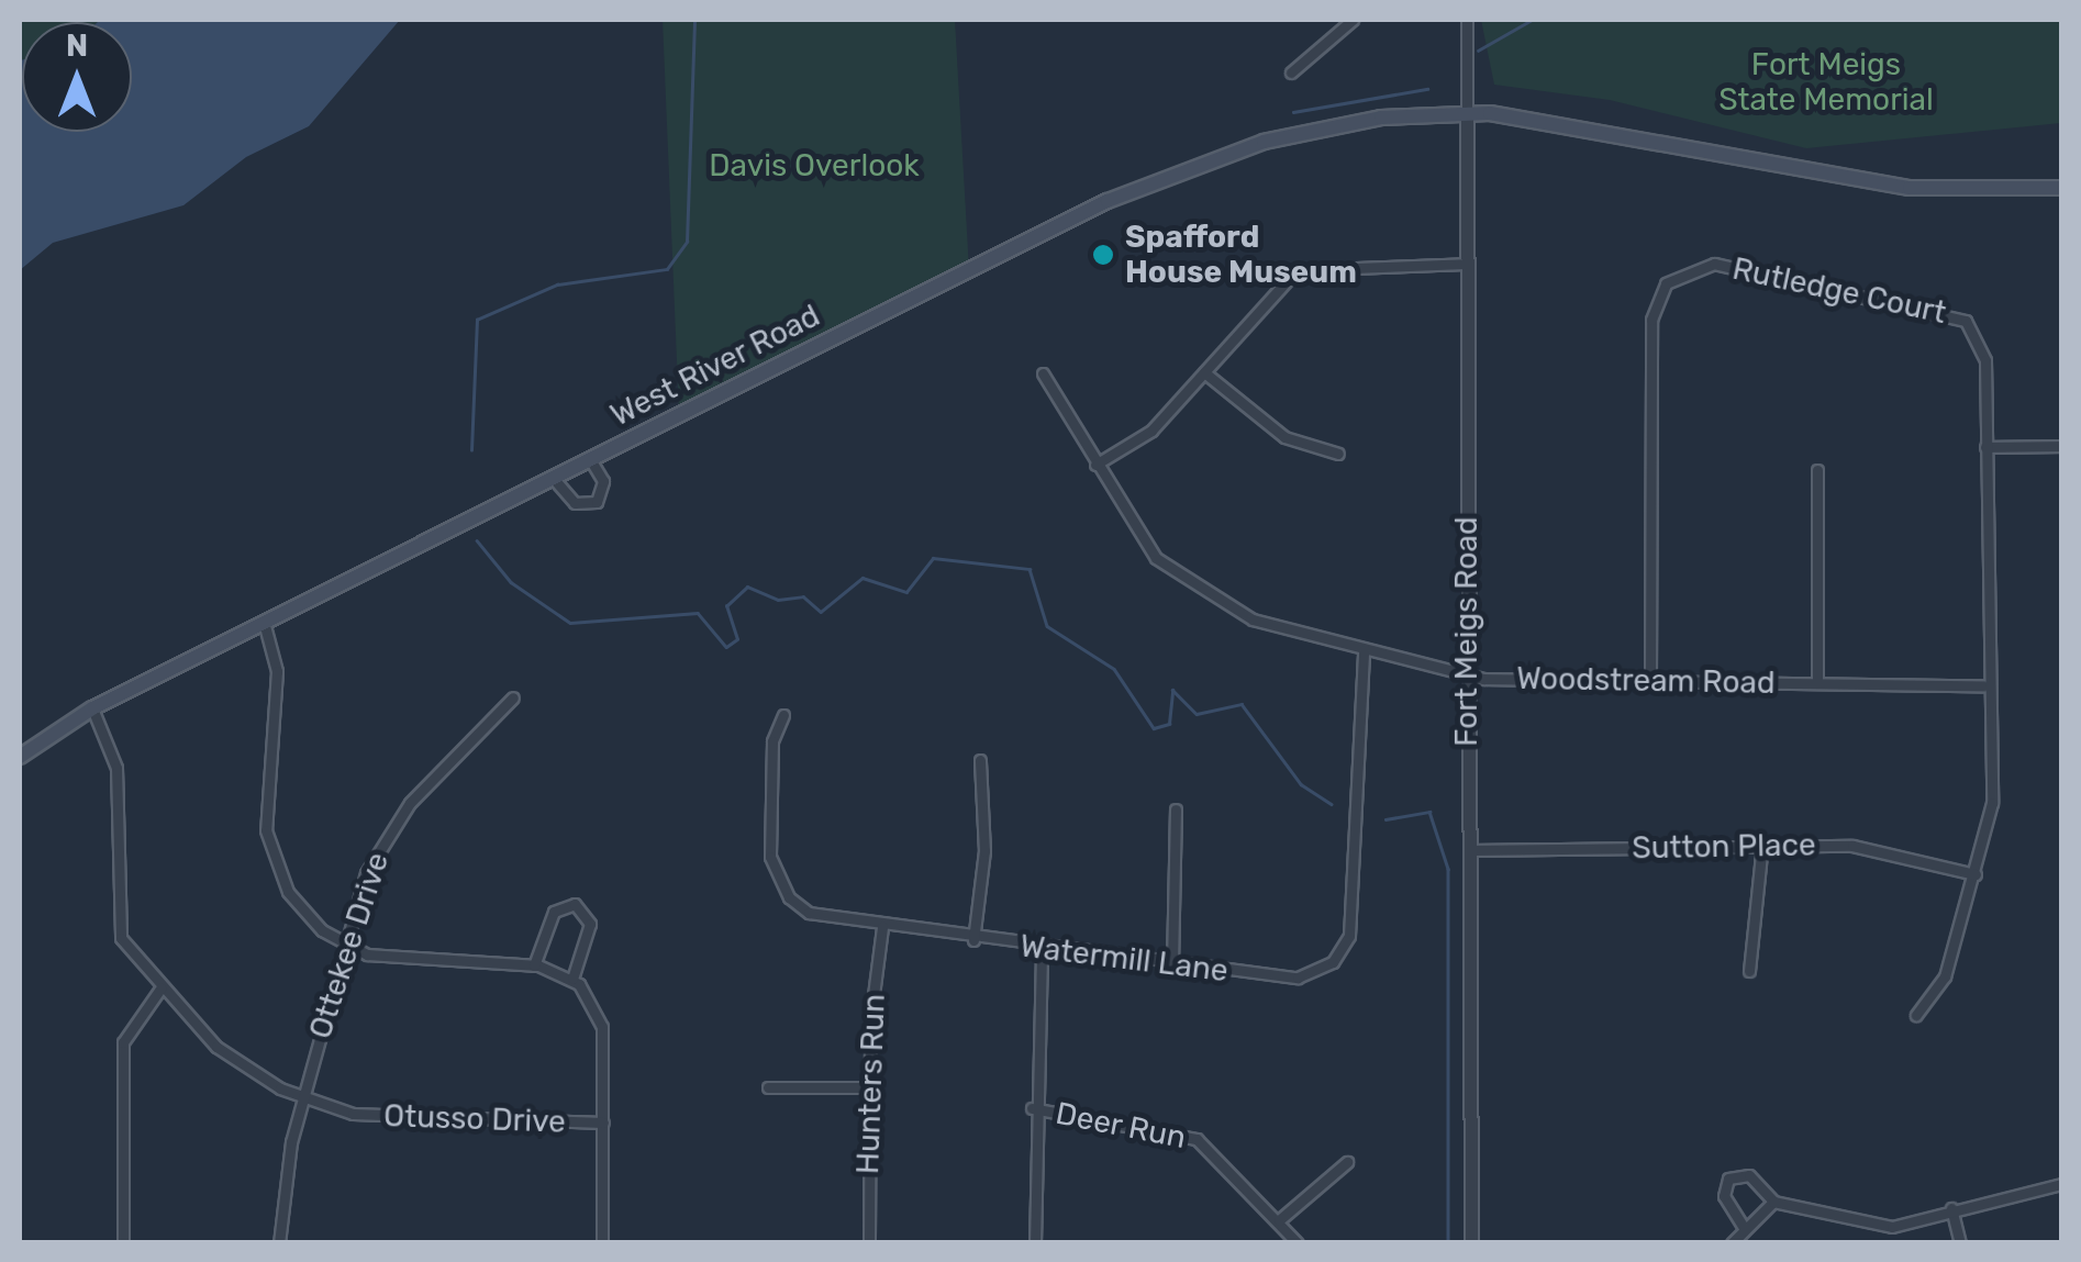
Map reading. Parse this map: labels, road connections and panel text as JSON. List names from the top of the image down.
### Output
{
  "streets": {
    "main road": ["West River Road"],
    "street": [
      "Rutledge Court",
      "Fort Meigs Road",
      "Woodstream Road",
      "Sutton Place",
      "Ottekee Drive",
      "Watermill Lane",
      "Hunters Run",
      "Otusso Drive",
      "Deer Run"
    ]
  },
  "crossings": [
    ["Rutledge Court", "Woodstream Road"],
    ["Rutledge Court", "Sutton Place"],
    ["West River Road", "Fort Meigs Road"],
    ["West River Road", "Otusso Drive"],
    ["Fort Meigs Road", "Woodstream Road"],
    ["Fort Meigs Road", "Sutton Place"],
    ["Woodstream Road", "Watermill Lane"],
    ["Ottekee Drive", "Otusso Drive"],
    ["Watermill Lane", "Hunters Run"]
  ],
  "parks": ["Fort Meigs State Memorial", "Davis Overlook"],
  "places": ["Spafford House Museum"],
  "north": "top"
}
